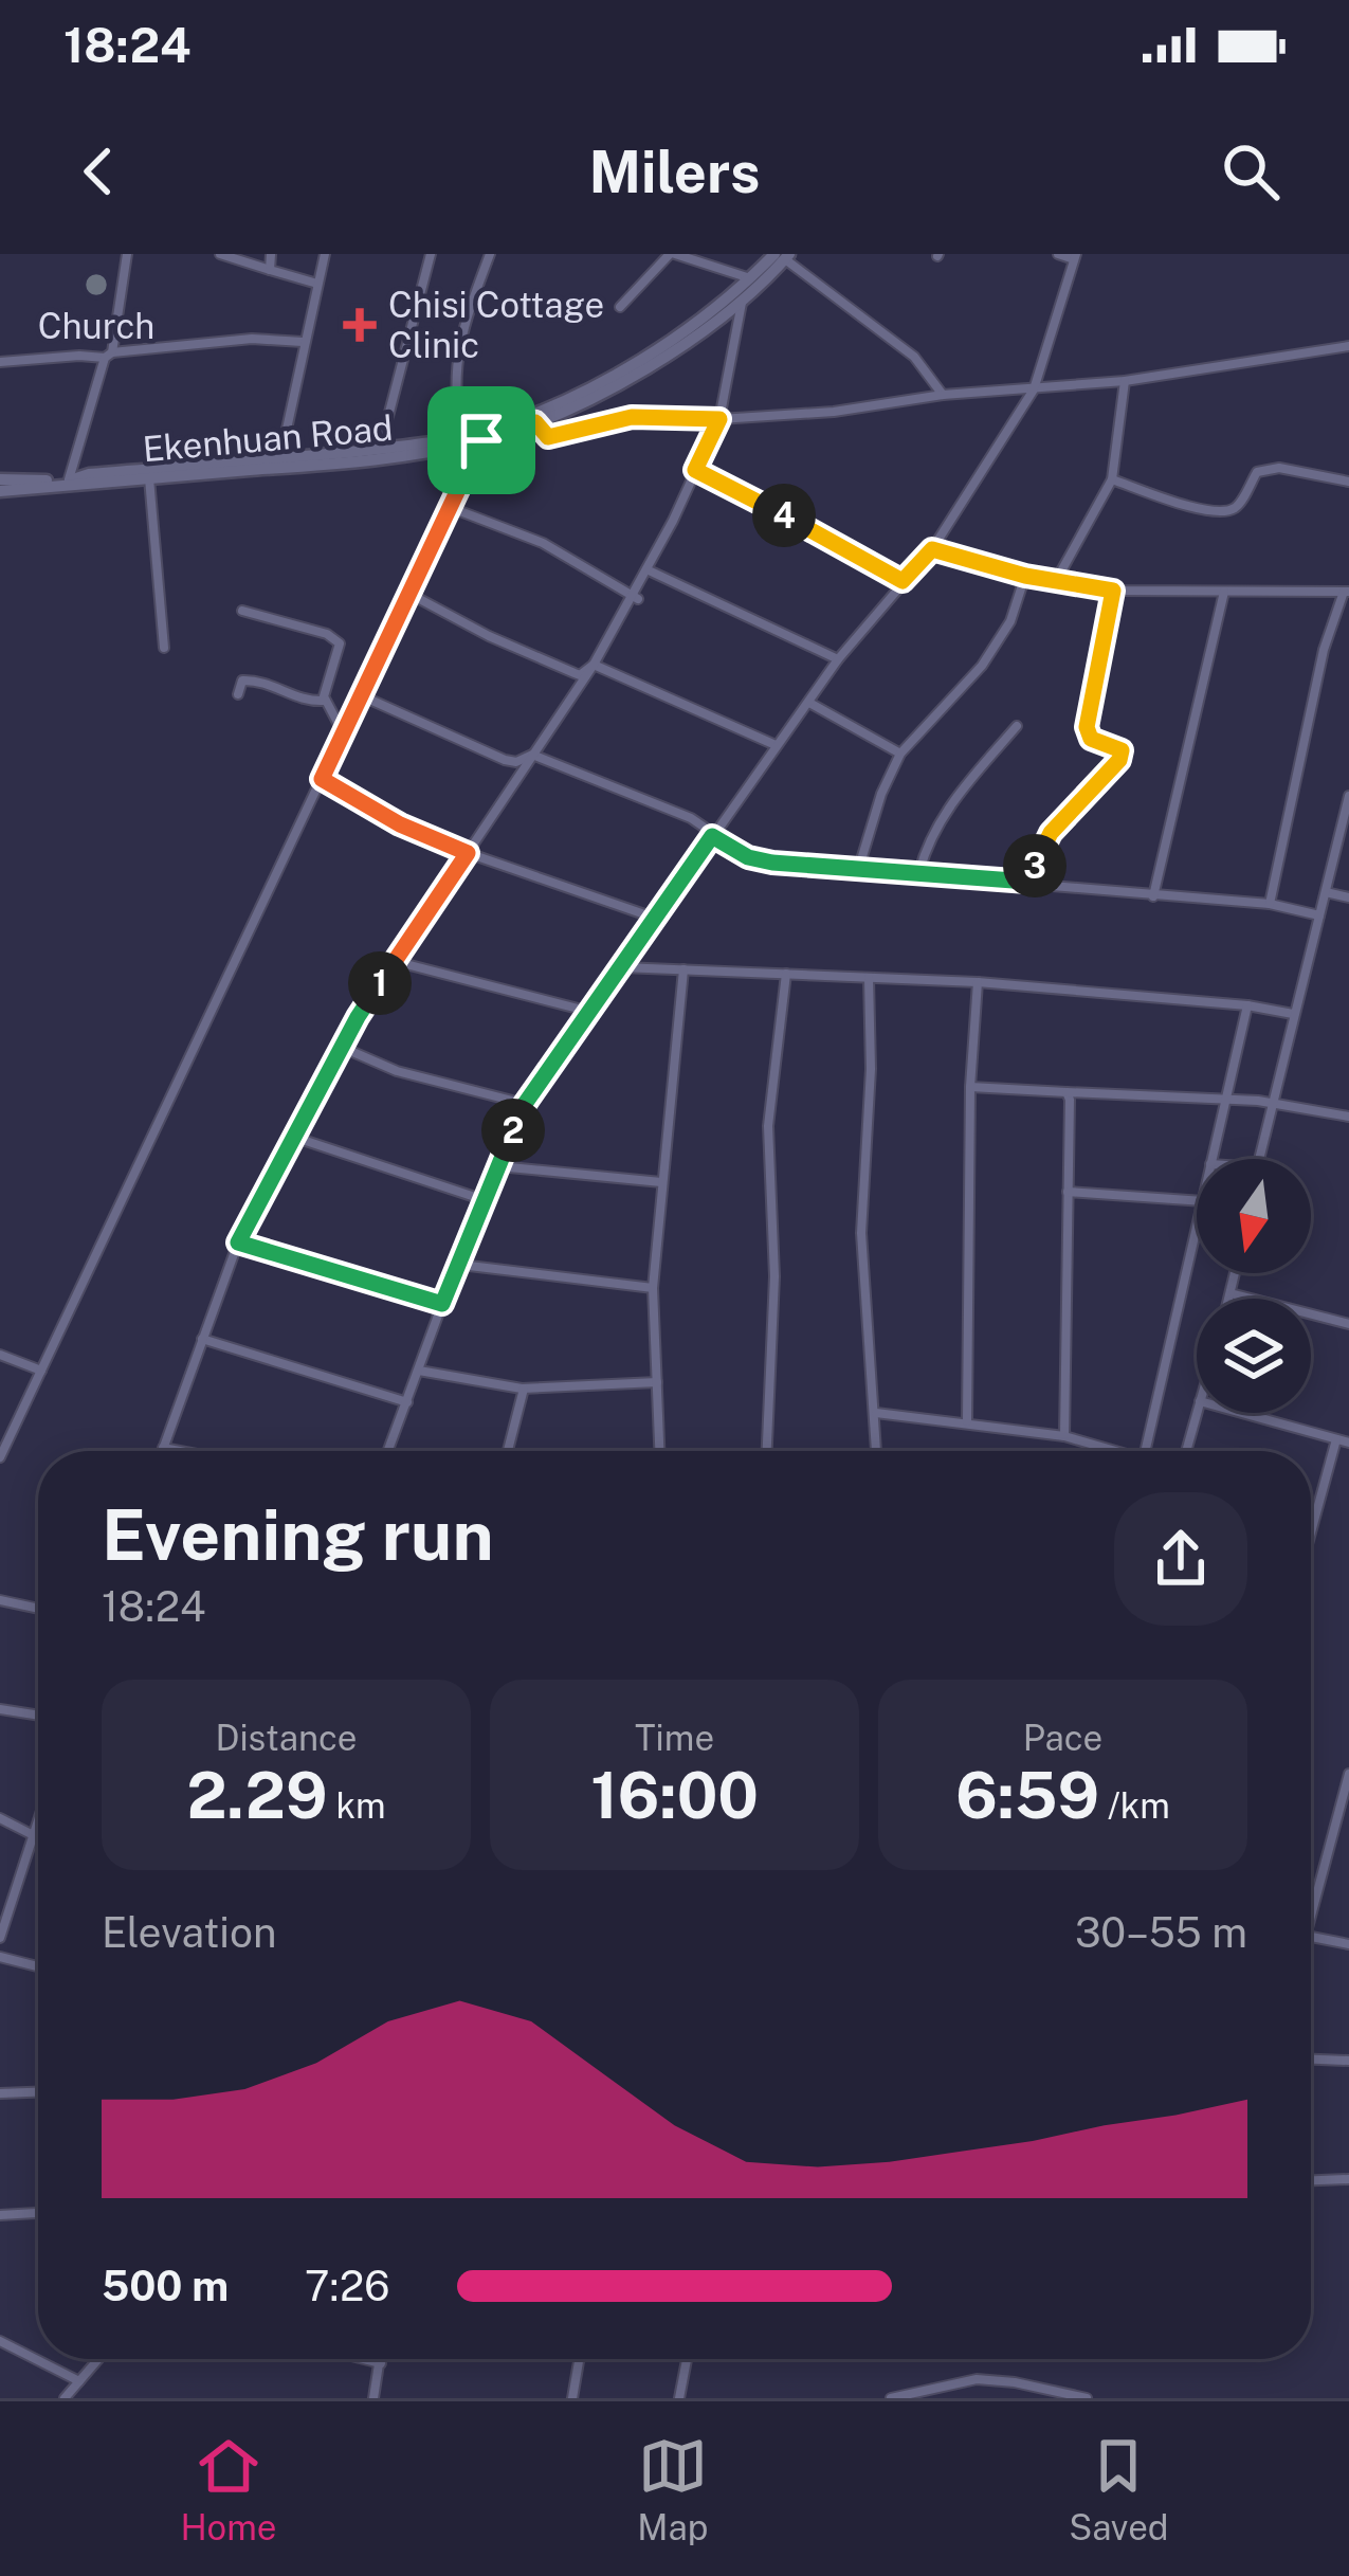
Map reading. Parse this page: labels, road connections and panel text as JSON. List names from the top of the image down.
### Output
{
  "streets": {
    "main road": ["Ekenhuan Road"]
  },
  "places": {
    "other": ["Church"],
    "health": ["Chisi Cottage Clinic"]
  },
  "north": "bottom",
  "page": {
    "status": "18:24",
    "header": "Milers",
    "pins": [
      "4",
      "3",
      "1",
      "2"
    ],
    "heading": ["Evening run", "18:24"],
    "stats": [
      ["Distance", "2.29 km"],
      ["Time", "16:00"],
      ["Pace", "6:59 /km"]
    ],
    "chart": ["Elevation", "30–55 m"],
    "list": [
      {
        "name": "500 m",
        "note": "7:26"
      }
    ],
    "tabs": ["Home", "Map", "Saved"]
  }
}
